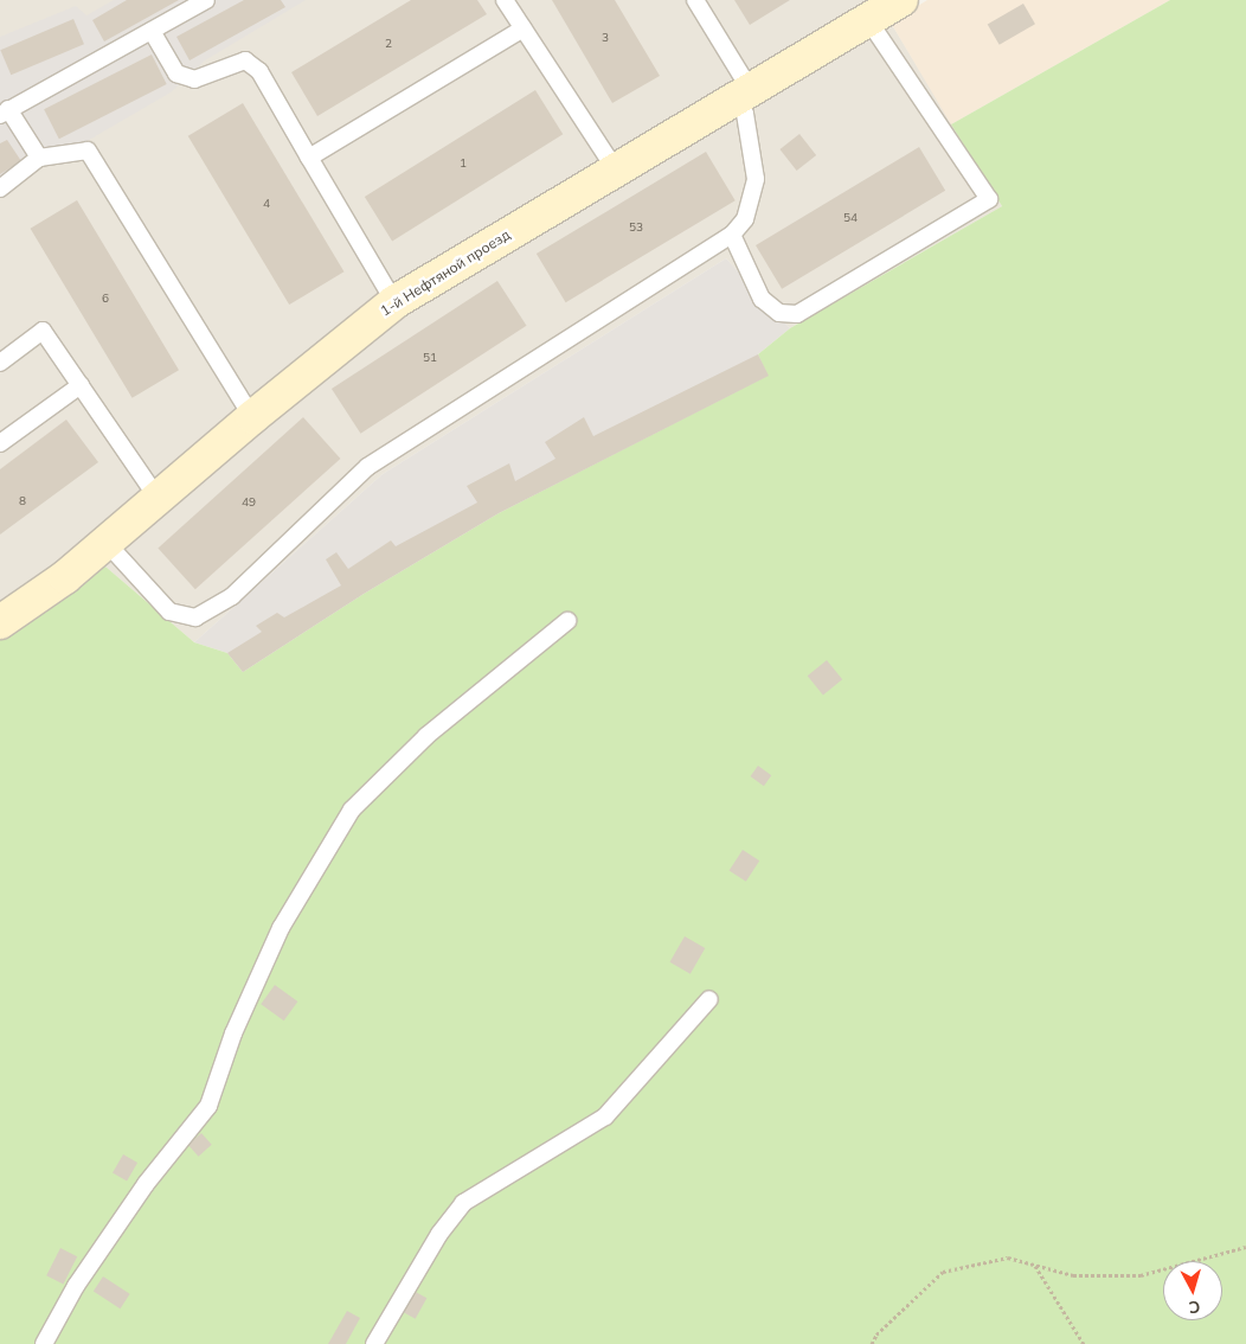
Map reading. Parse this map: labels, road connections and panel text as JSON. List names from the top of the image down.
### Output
{
  "streets": {
    "street": ["1-й Нефтяной проезд"]
  },
  "house_numbers": [
    "3",
    "2",
    "1",
    "4",
    "54",
    "53",
    "6",
    "51",
    "8",
    "49"
  ],
  "north": "bottom"
}
